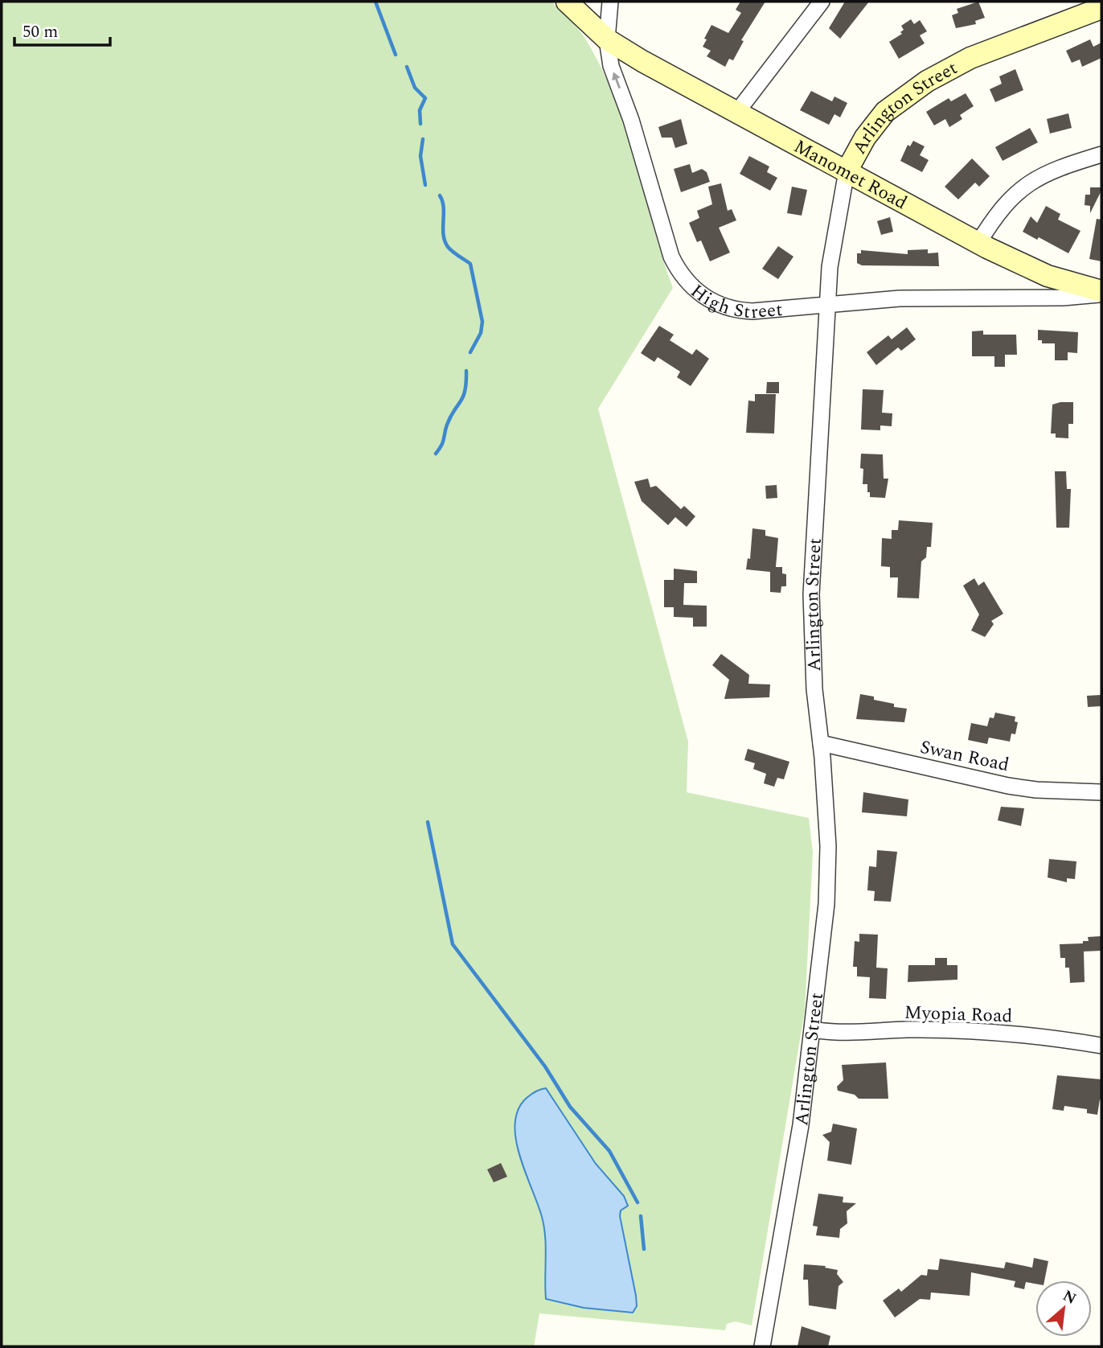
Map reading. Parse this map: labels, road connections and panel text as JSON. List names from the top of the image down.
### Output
{
  "streets": {
    "main road": ["Arlington Street", "Manomet Road"],
    "street": ["High Street", "Swan Road", "Myopia Road"]
  },
  "crossings": [
    ["Arlington Street", "Manomet Road"],
    ["Arlington Street", "High Street"],
    ["Arlington Street", "Swan Road"],
    ["Arlington Street", "Myopia Road"],
    ["Manomet Road", "High Street"]
  ],
  "one_way": ["High Street"],
  "scale_bar": "50 m",
  "north": "top right"
}
